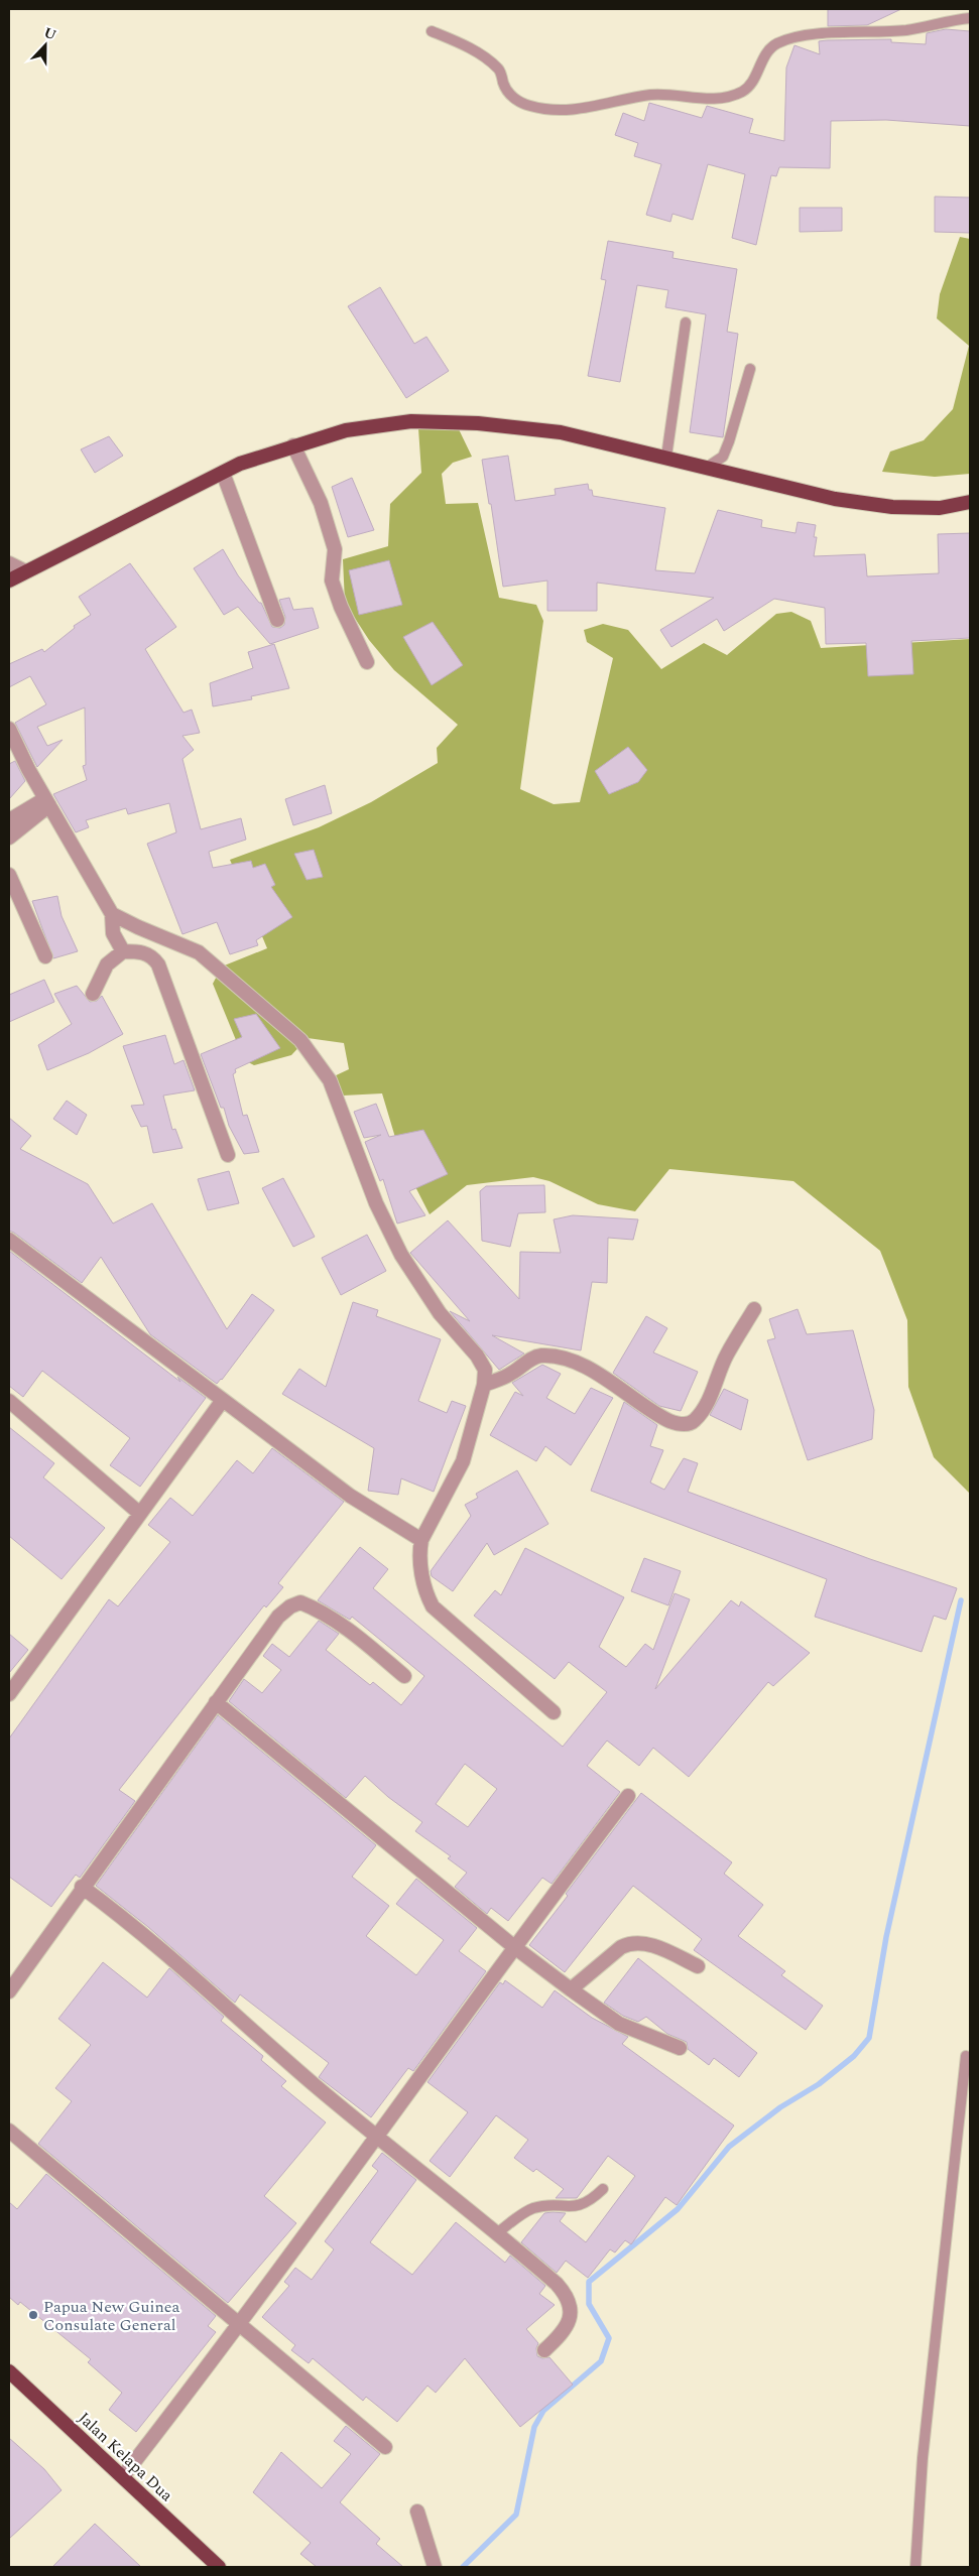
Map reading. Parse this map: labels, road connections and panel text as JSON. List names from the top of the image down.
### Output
{
  "streets": {
    "highway": ["Jalan Kelapa Dua"]
  },
  "places": ["Papua New Guinea Consulate General"],
  "north": "top"
}
